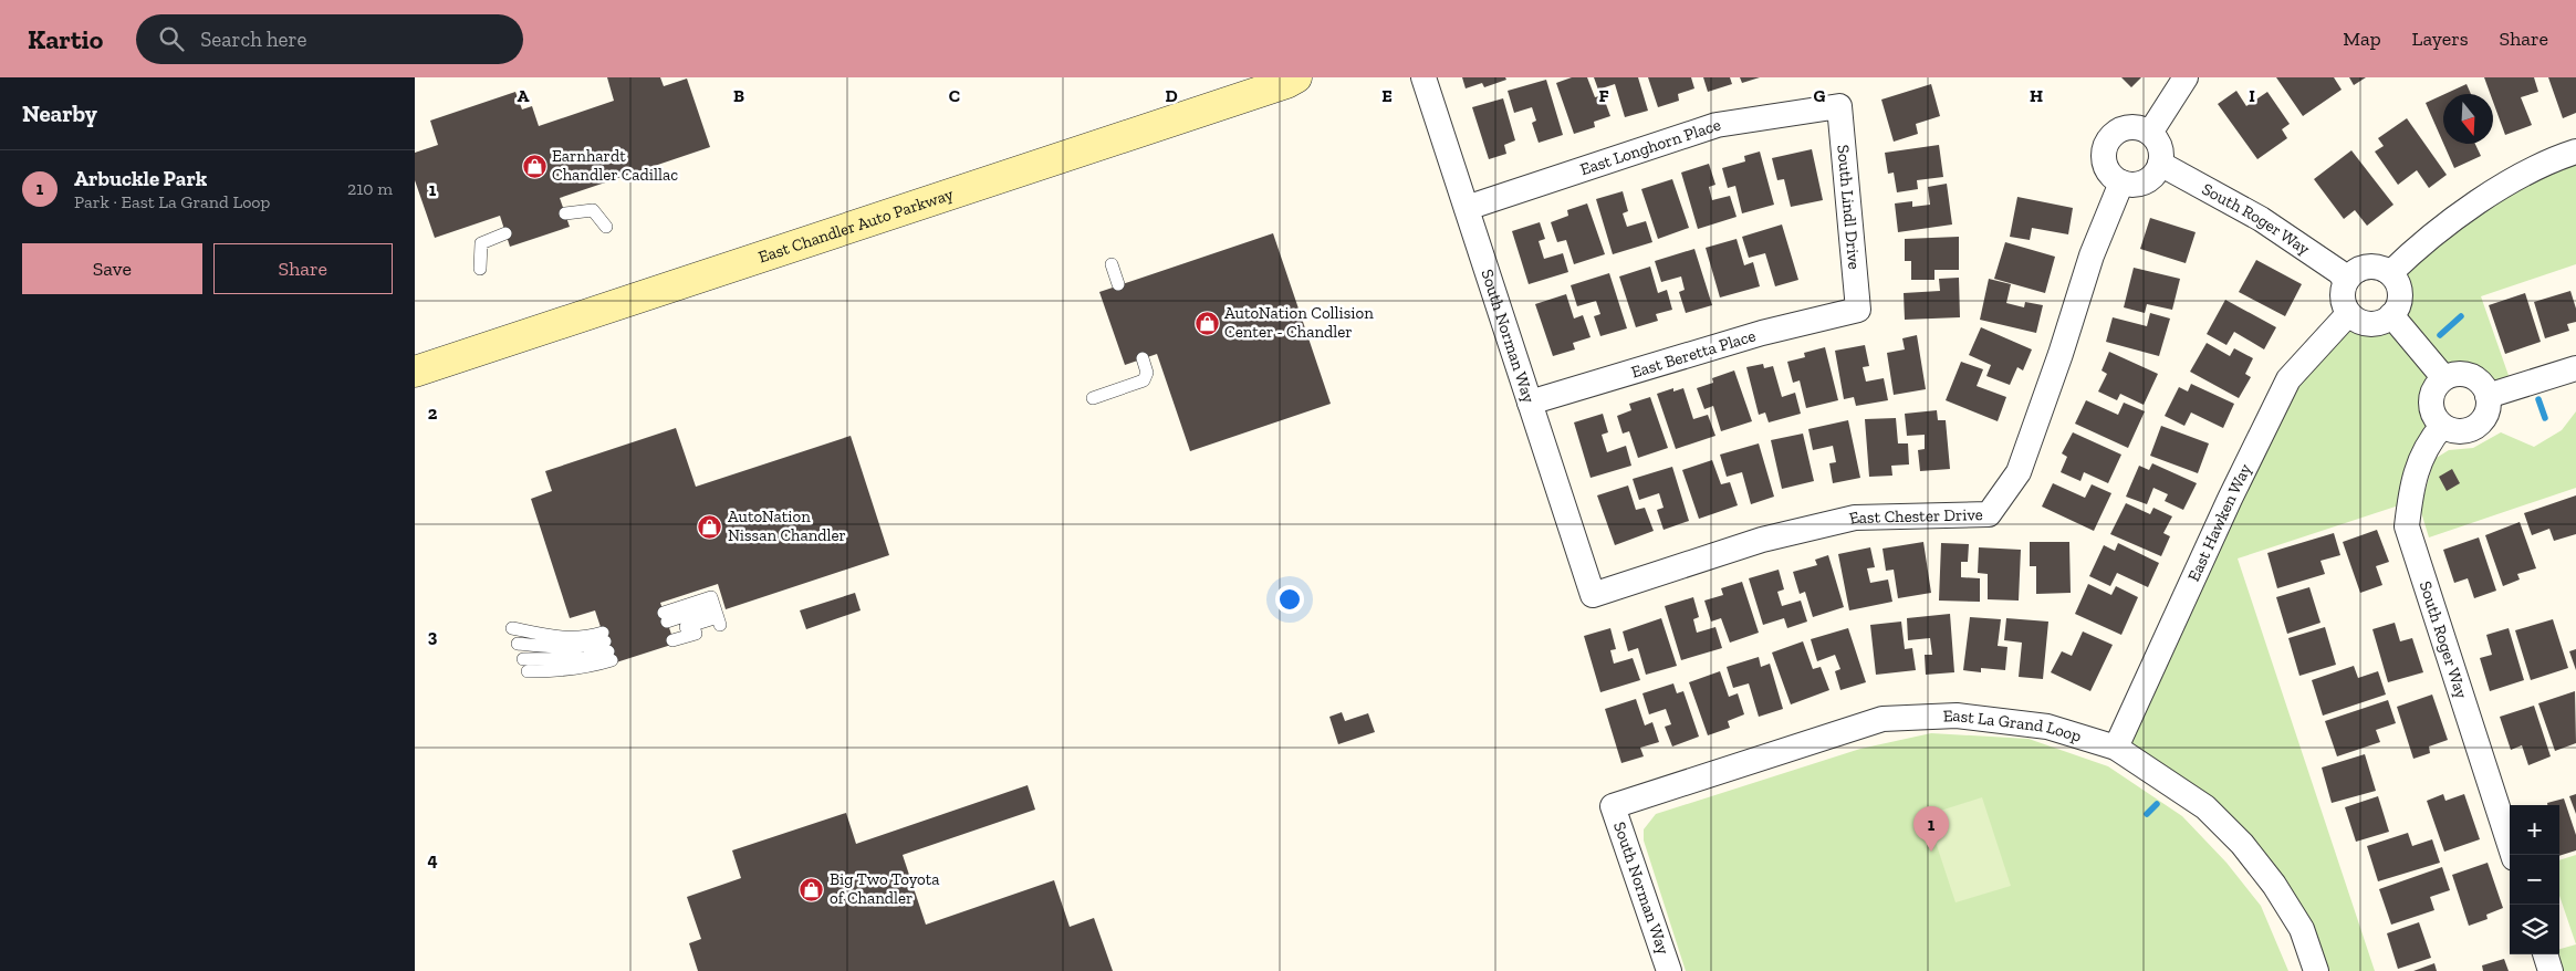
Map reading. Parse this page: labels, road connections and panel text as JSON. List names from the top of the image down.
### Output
{
  "streets": {
    "street": [
      "East Longhorn Place",
      "South Lindl Drive",
      "South Roger Way",
      "East Chandler Auto Parkway",
      "South Norman Way",
      "East Beretta Place",
      "East Chester Drive",
      "East Hawken Way",
      "East La Grand Loop"
    ]
  },
  "crossings": [
    ["East Longhorn Place", "South Lindl Drive"],
    ["East Longhorn Place", "South Norman Way"],
    ["South Lindl Drive", "East Beretta Place"],
    ["South Roger Way", "East Chester Drive"],
    ["South Roger Way", "East Hawken Way"],
    ["South Norman Way", "East Beretta Place"],
    ["South Norman Way", "East Chester Drive"],
    ["South Norman Way", "East La Grand Loop"],
    ["East Hawken Way", "East La Grand Loop"]
  ],
  "places": {
    "shop": [
      "Earnhardt Chandler Cadillac",
      "AutoNation Collision Center - Chandler",
      "AutoNation Nissan Chandler",
      "Big Two Toyota of Chandler"
    ]
  },
  "north": "bottom",
  "page": {
    "header": "Kartio",
    "search": "Search here",
    "nav": ["Map", "Layers", "Share"],
    "heading": "Nearby",
    "list": [
      {
        "mark": "1",
        "name": "Arbuckle Park",
        "note": "Park · East La Grand Loop",
        "value": "210 m"
      }
    ],
    "buttons": ["Save", "Share"],
    "map_buttons": ["+", "−"],
    "pins": "1"
  },
  "grid": {
    "columns": [
      "A",
      "B",
      "C",
      "D",
      "E",
      "F",
      "G",
      "H",
      "I"
    ],
    "rows": [
      "1",
      "2",
      "3",
      "4"
    ]
  }
}
